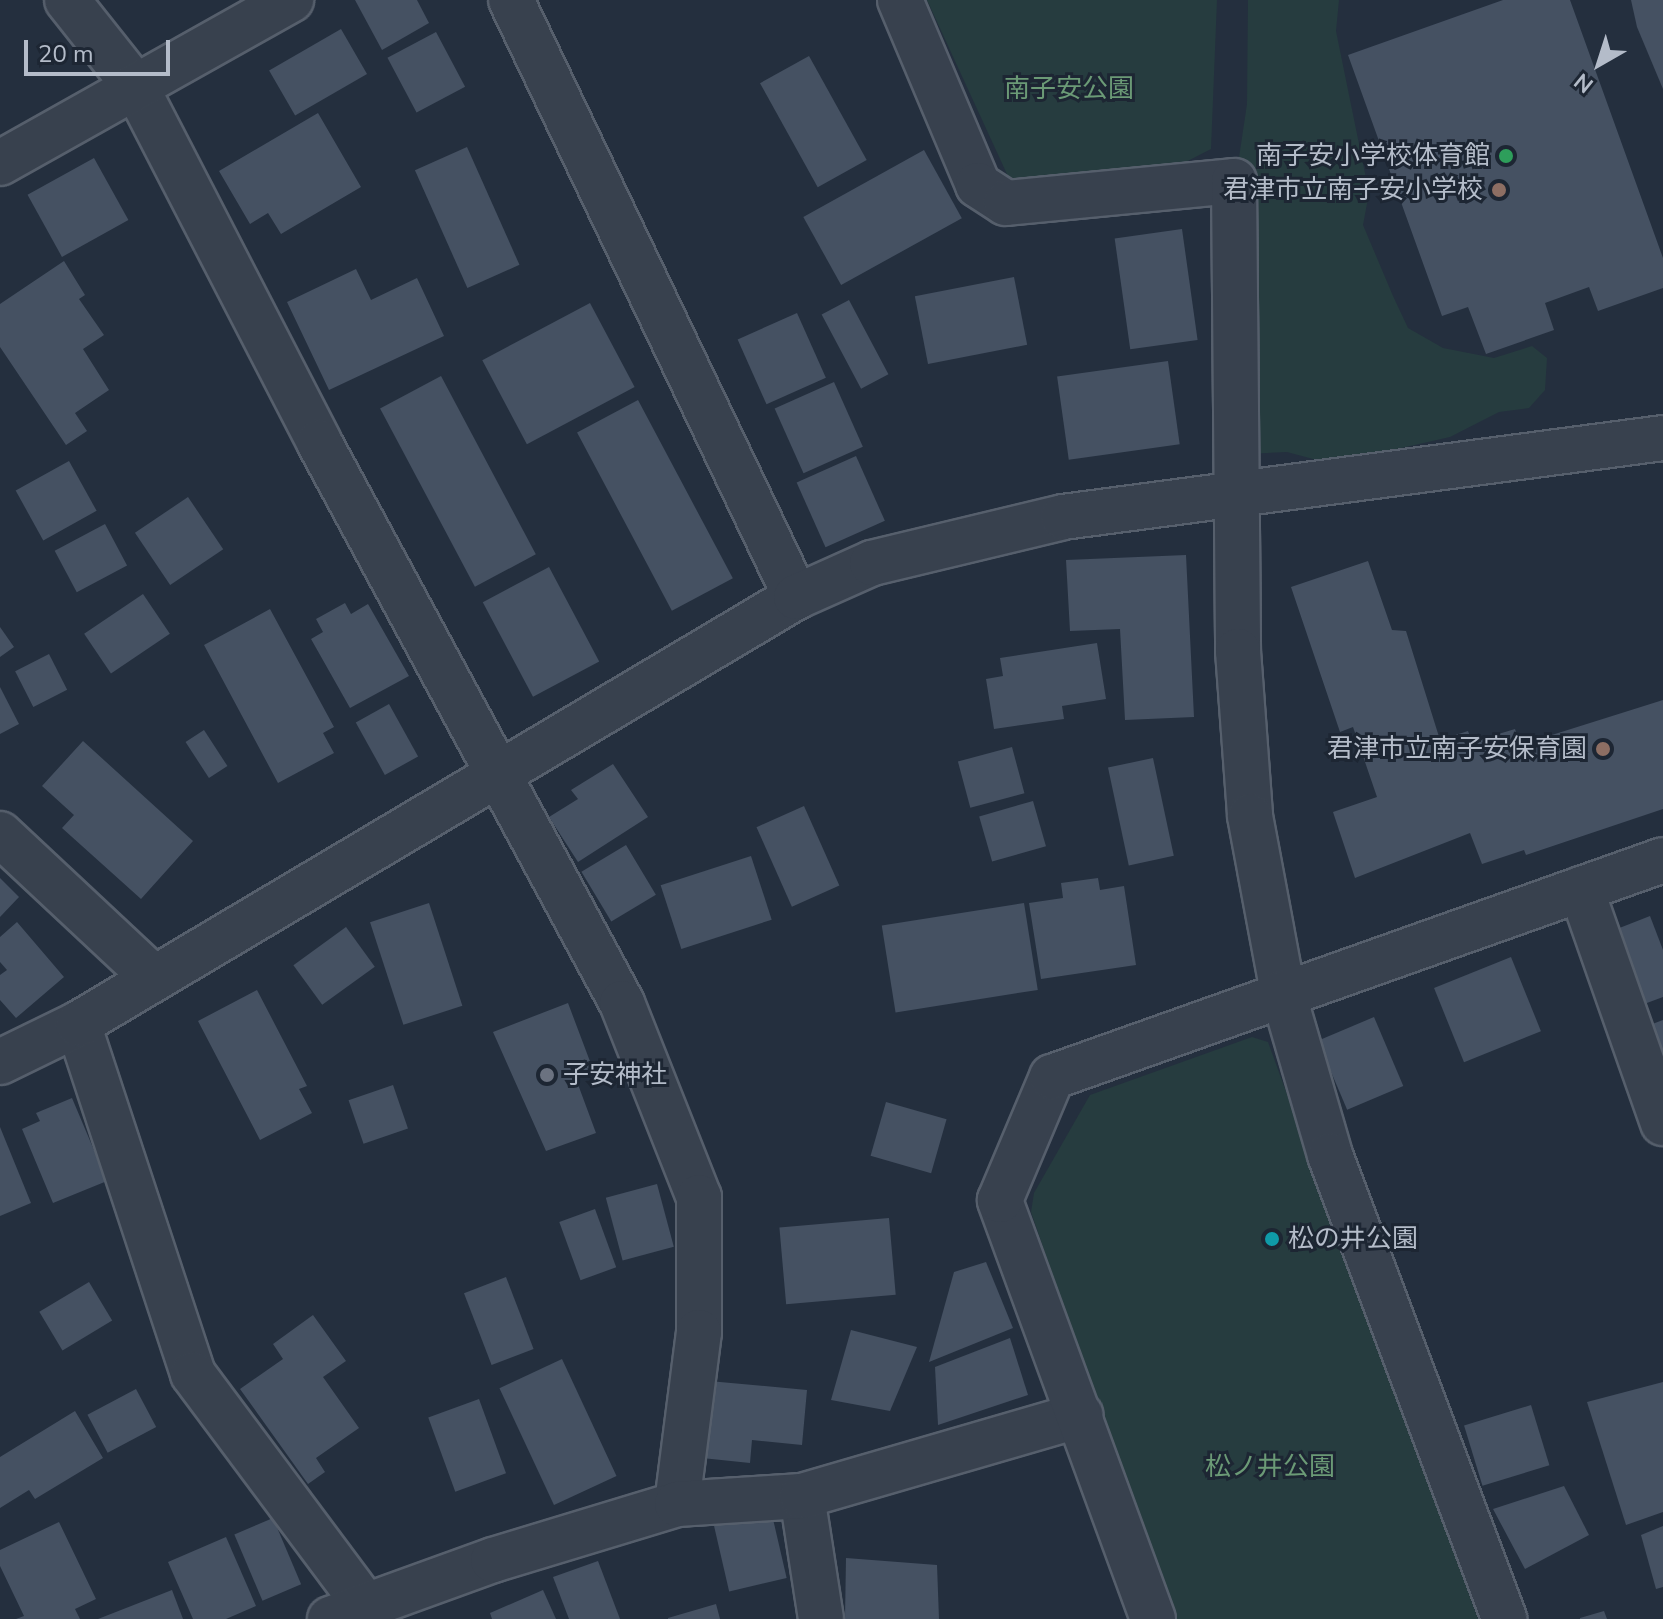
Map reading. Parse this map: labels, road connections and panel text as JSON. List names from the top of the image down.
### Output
{
  "parks": ["南子安公園", "松ノ井公園"],
  "places": [
    "南子安小学校体育館",
    "君津市立南子安小学校",
    "君津市立南子安保育園",
    "子安神社",
    "松の井公園"
  ],
  "scale_bar": "20 m",
  "north": "bottom left"
}
